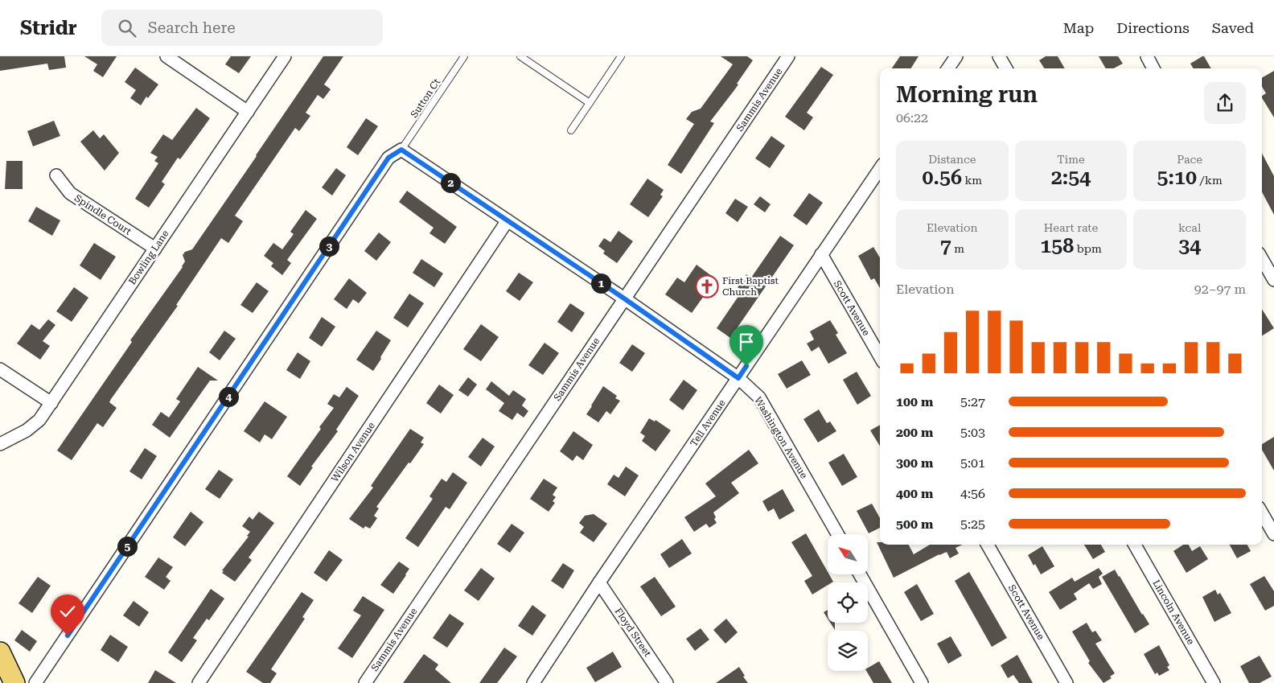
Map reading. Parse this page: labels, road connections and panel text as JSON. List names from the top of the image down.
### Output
{
  "streets": {
    "street": [
      "Sammis Avenue",
      "Spindle Court",
      "Bowling Lane",
      "Scott Avenue",
      "Tell Avenue",
      "Washington Avenue",
      "Wilson Avenue",
      "Lincoln Avenue",
      "Floyd Street"
    ],
    "lane": ["Sutton Ct"]
  },
  "crossings": [
    ["Sutton Ct", "Washington Avenue"],
    ["Sammis Avenue", "Washington Avenue"],
    ["Spindle Court", "Bowling Lane"],
    ["Scott Avenue", "Tell Avenue"],
    ["Tell Avenue", "Washington Avenue"],
    ["Tell Avenue", "Floyd Street"],
    ["Washington Avenue", "Wilson Avenue"]
  ],
  "places": {
    "church": ["First Baptist Church"]
  },
  "north": "top left",
  "page": {
    "header": "Stridr",
    "search": "Search here",
    "nav": ["Map", "Directions", "Saved"],
    "heading": ["Morning run", "06:22"],
    "stats": [
      ["Distance", "0.56 km"],
      ["Time", "2:54"],
      ["Pace", "5:10 /km"],
      ["Elevation", "7 m"],
      ["Heart rate", "158 bpm"],
      ["kcal", "34"]
    ],
    "pins": [
      "2",
      "3",
      "1",
      "4",
      "5"
    ],
    "chart": ["Elevation", "92–97 m"],
    "list": [
      {
        "name": "100 m",
        "note": "5:27"
      },
      {
        "name": "200 m",
        "note": "5:03"
      },
      {
        "name": "300 m",
        "note": "5:01"
      },
      {
        "name": "400 m",
        "note": "4:56"
      },
      {
        "name": "500 m",
        "note": "5:25"
      }
    ]
  }
}
